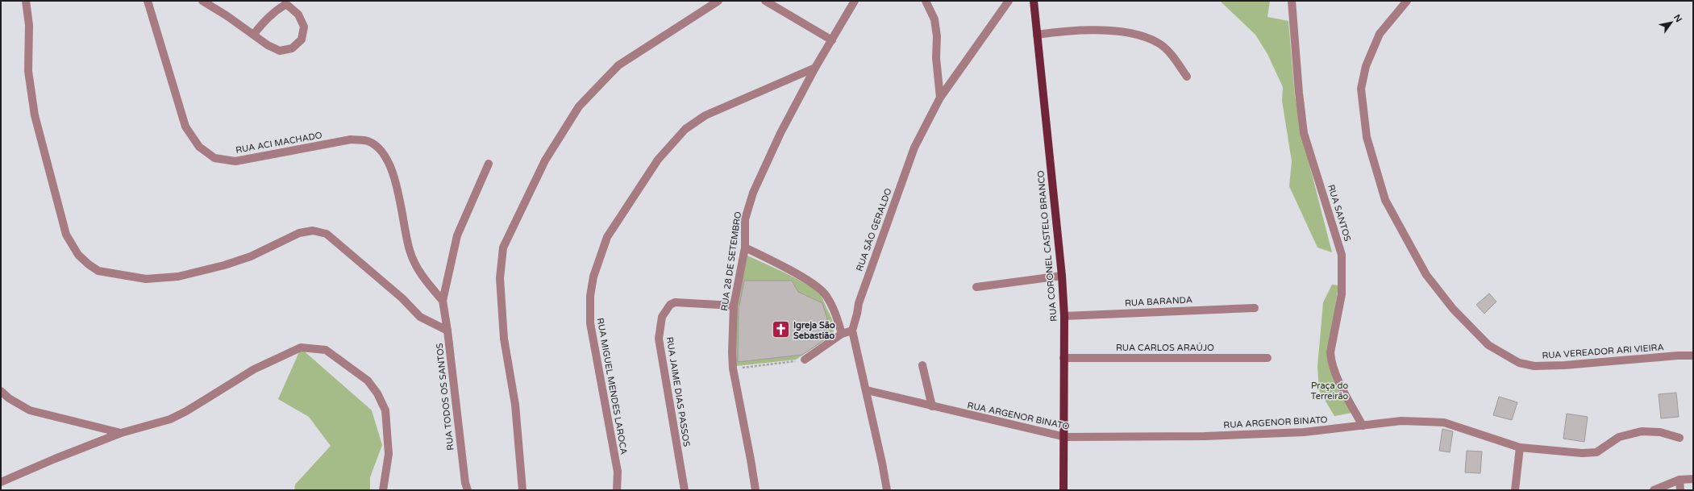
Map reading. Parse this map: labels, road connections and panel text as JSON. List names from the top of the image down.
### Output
{
  "streets": {
    "main road": ["RUA CORONEL CASTELO BRANCO"],
    "street": [
      "RUA ACI MACHADO",
      "RUA SANTOS",
      "RUA SÃO GERALDO",
      "RUA 28 DE SETEMBRO",
      "RUA BARANDA",
      "RUA CARLOS ARAÚJO",
      "RUA VEREADOR ARI VIEIRA",
      "RUA MIGUEL MENDES LAROCA",
      "RUA JAIME DIAS PASSOS",
      "RUA TODOS OS SANTOS",
      "RUA ARGENOR BINATO"
    ]
  },
  "crossings": [
    ["RUA ACI MACHADO", "RUA TODOS OS SANTOS"],
    ["RUA SANTOS", "RUA ARGENOR BINATO"],
    ["RUA CORONEL CASTELO BRANCO", "RUA BARANDA"],
    ["RUA CORONEL CASTELO BRANCO", "RUA CARLOS ARAÚJO"],
    ["RUA CORONEL CASTELO BRANCO", "RUA ARGENOR BINATO"],
    ["RUA 28 DE SETEMBRO", "RUA MIGUEL MENDES LAROCA"],
    ["RUA 28 DE SETEMBRO", "RUA JAIME DIAS PASSOS"]
  ],
  "parks": ["Praça do Terreirão"],
  "places": {
    "church": ["Igreja São Sebastião"]
  },
  "north": "top right"
}
